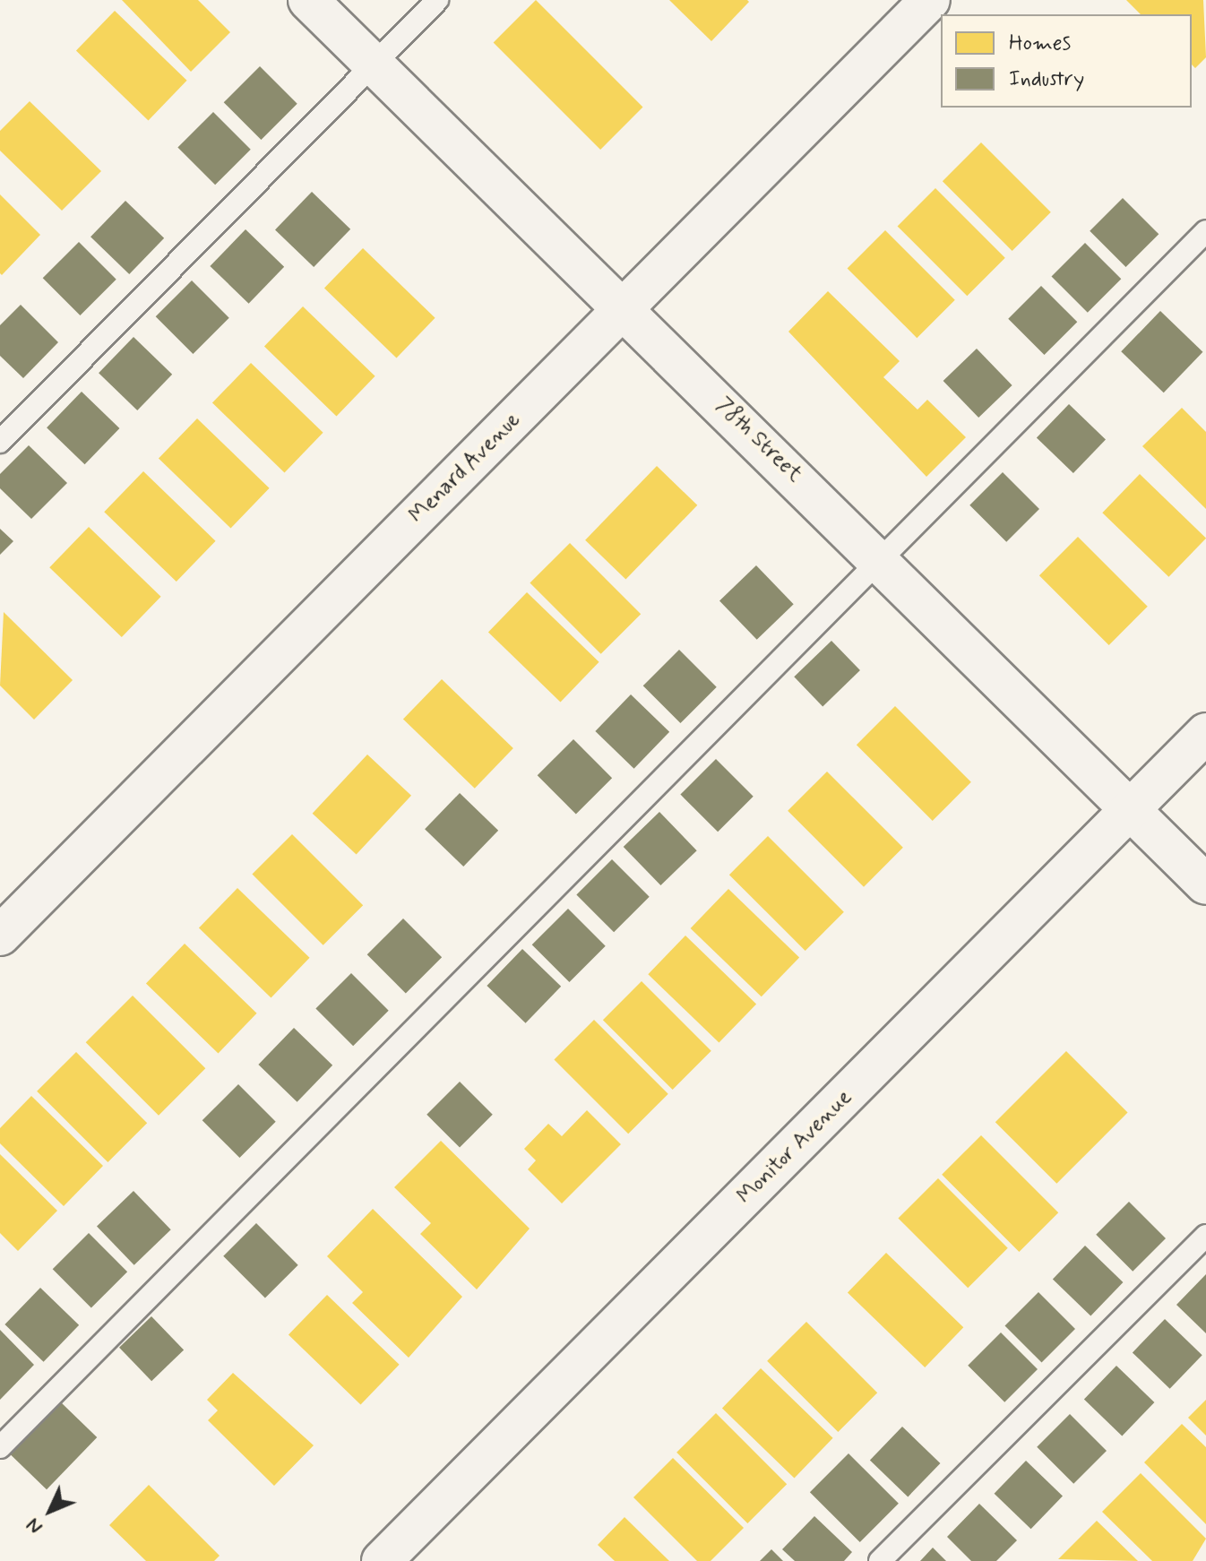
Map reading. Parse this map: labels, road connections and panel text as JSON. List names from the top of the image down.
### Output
{
  "streets": {
    "street": ["78th Street", "Menard Avenue", "Monitor Avenue"]
  },
  "crossings": [
    ["78th Street", "Menard Avenue"],
    ["78th Street", "Monitor Avenue"]
  ],
  "legend": ["Homes", "Industry"],
  "north": "bottom left"
}
